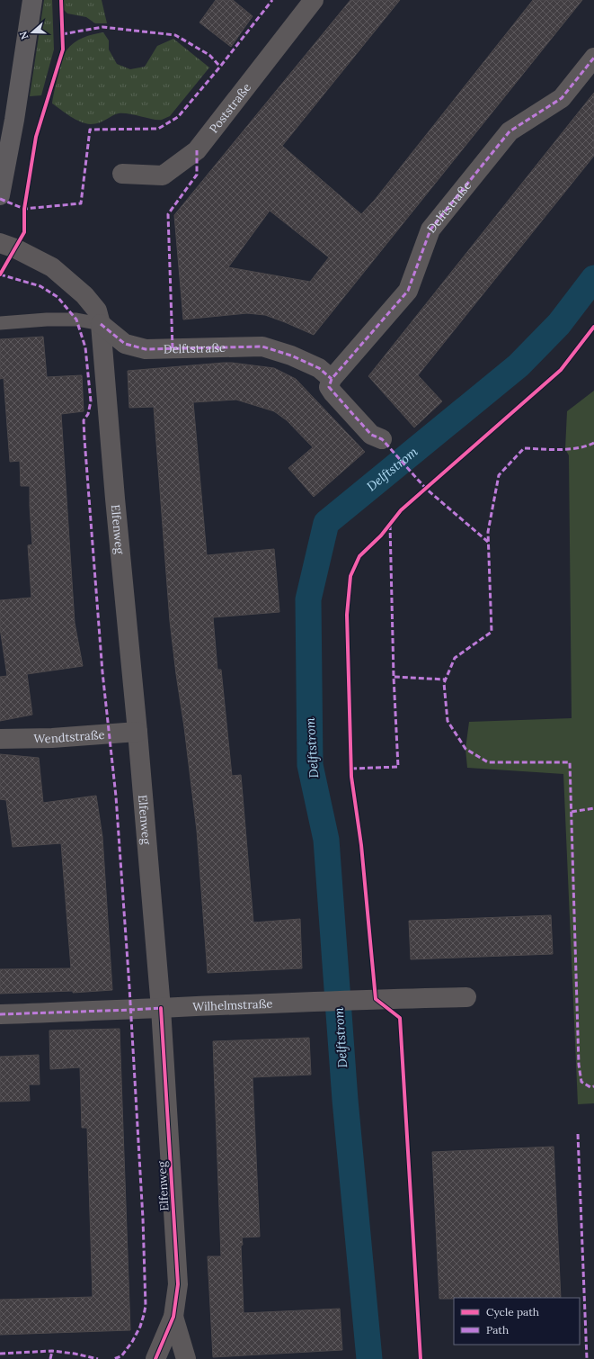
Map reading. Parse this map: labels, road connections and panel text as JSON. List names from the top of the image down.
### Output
{
  "streets": {
    "street": [
      "Poststraße",
      "Delftstraße",
      "Elfenweg",
      "Wendtstraße",
      "Wilhelmstraße"
    ]
  },
  "crossings": [
    ["Delftstraße", "Elfenweg"],
    ["Elfenweg", "Wendtstraße"],
    ["Elfenweg", "Wilhelmstraße"]
  ],
  "water": ["Delftstrom"],
  "legend": ["Cycle path", "Path"],
  "north": "left"
}
